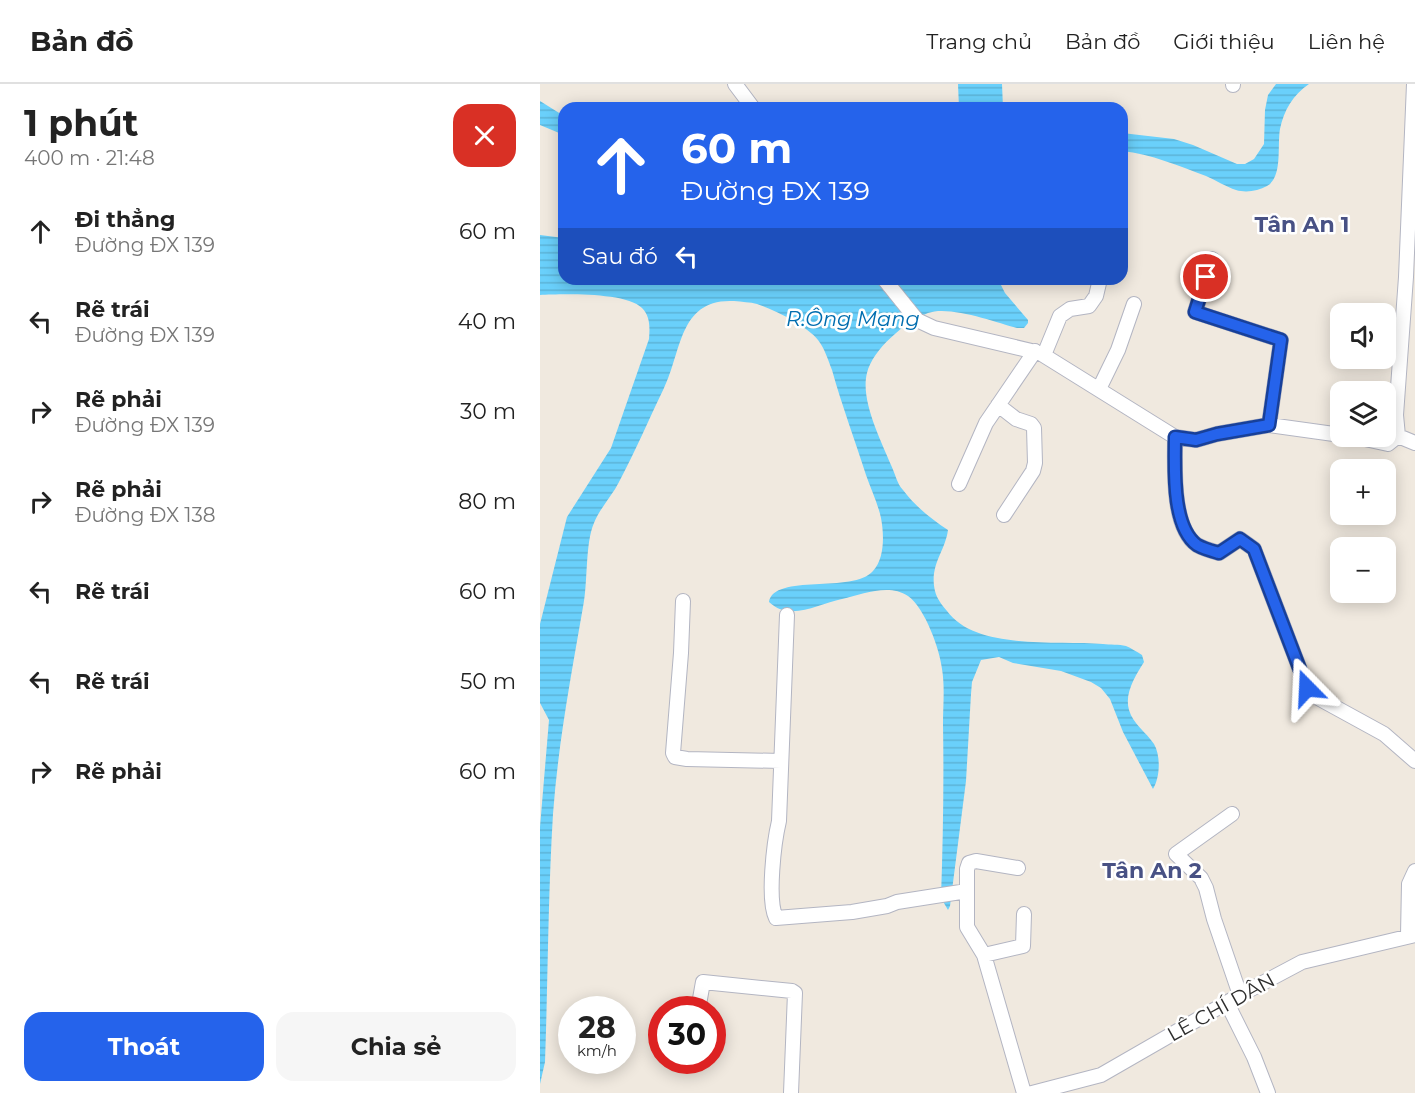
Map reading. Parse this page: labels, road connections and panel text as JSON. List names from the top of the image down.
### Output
{
  "streets": {
    "street": ["LÊ CHÍ DÂN"]
  },
  "districts": ["Tân An 1", "Tân An 2"],
  "water": ["R.Ông Mạng"],
  "page": {
    "header": "Bản đồ",
    "nav": [
      "Trang chủ",
      "Bản đồ",
      "Giới thiệu",
      "Liên hệ"
    ],
    "heading": ["1 phút", "400 m · 21:48"],
    "turn": ["60 m", "Đường ĐX 139"],
    "list": [
      {
        "name": "Đi thẳng",
        "note": "Đường ĐX 139",
        "value": "60 m"
      },
      {
        "name": "Rẽ trái",
        "note": "Đường ĐX 139",
        "value": "40 m"
      },
      {
        "name": "Rẽ phải",
        "note": "Đường ĐX 139",
        "value": "30 m"
      },
      {
        "name": "Rẽ phải",
        "note": "Đường ĐX 138",
        "value": "80 m"
      },
      {
        "name": "Rẽ trái",
        "value": "60 m"
      },
      {
        "name": "Rẽ trái",
        "value": "50 m"
      },
      {
        "name": "Rẽ phải",
        "value": "60 m"
      }
    ],
    "then": "Sau đó",
    "map_buttons": ["+", "−"],
    "speed": "28 km/h",
    "limit": "30",
    "buttons": ["Thoát", "Chia sẻ"]
  }
}
